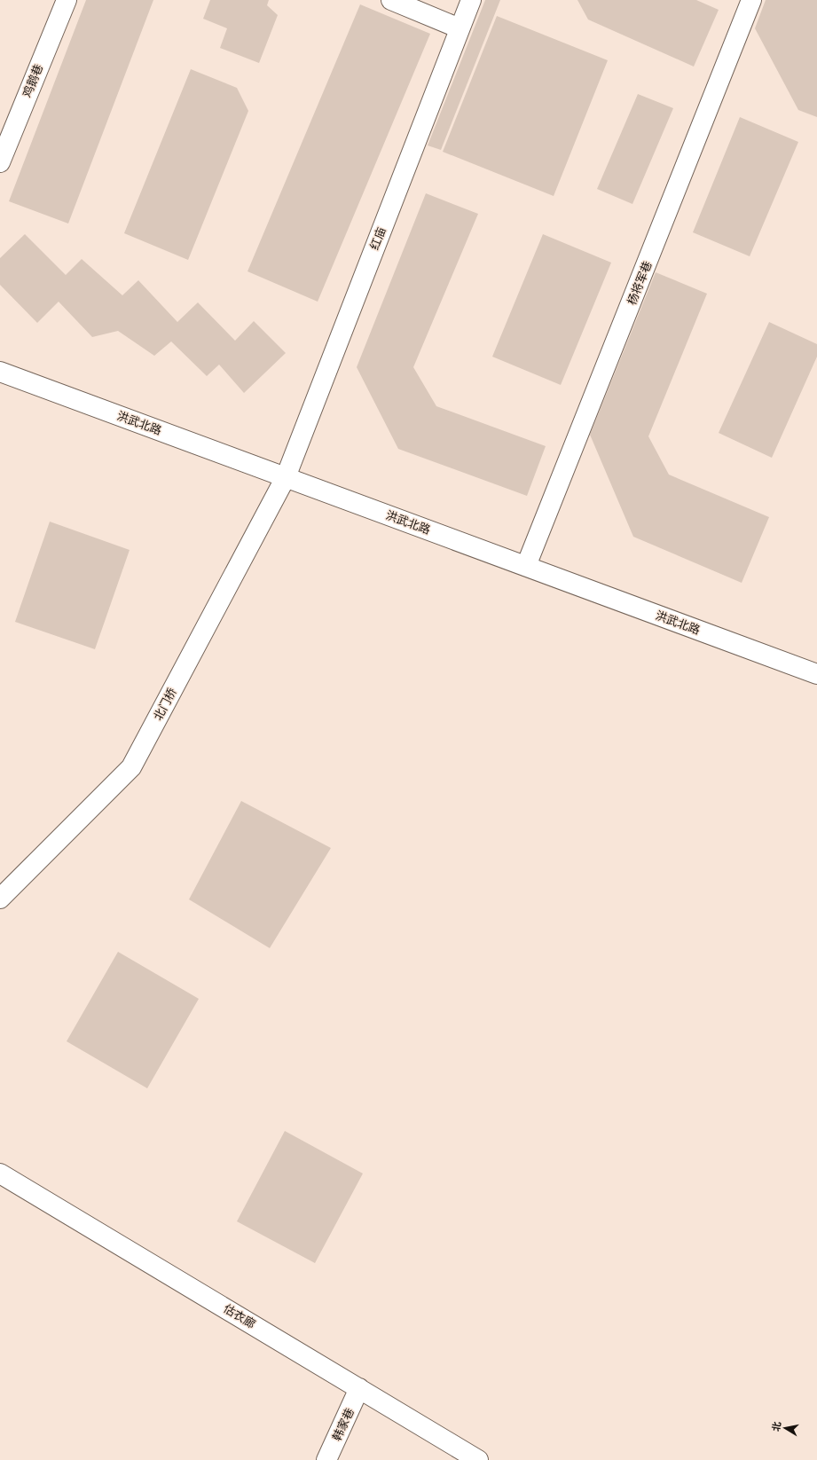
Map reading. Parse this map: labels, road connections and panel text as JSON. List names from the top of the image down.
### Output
{
  "streets": {
    "street": [
      "鸡鹅巷",
      "红庙",
      "杨将军巷",
      "洪武北路",
      "北门桥",
      "估衣廊",
      "韩家巷"
    ]
  },
  "crossings": [
    ["红庙", "洪武北路"],
    ["红庙", "北门桥"],
    ["杨将军巷", "洪武北路"],
    ["洪武北路", "北门桥"],
    ["估衣廊", "韩家巷"]
  ],
  "north": "left"
}
